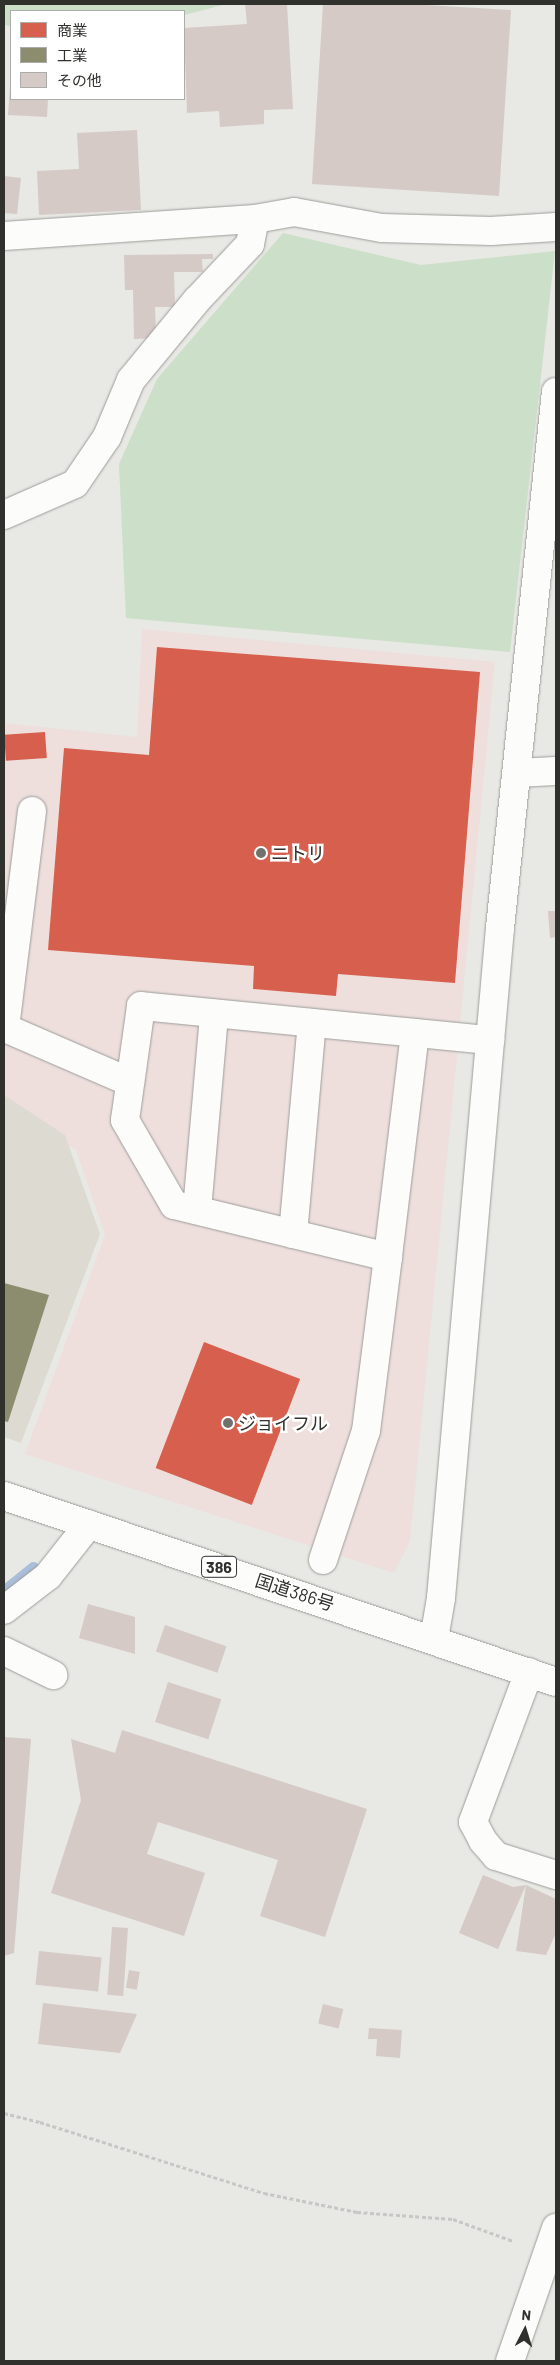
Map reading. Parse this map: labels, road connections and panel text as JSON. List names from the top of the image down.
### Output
{
  "streets": {
    "main road": ["386", "国道386号"]
  },
  "places": ["ニトリ", "ジョイフル"],
  "legend": ["商業", "工業", "その他"],
  "north": "top"
}
